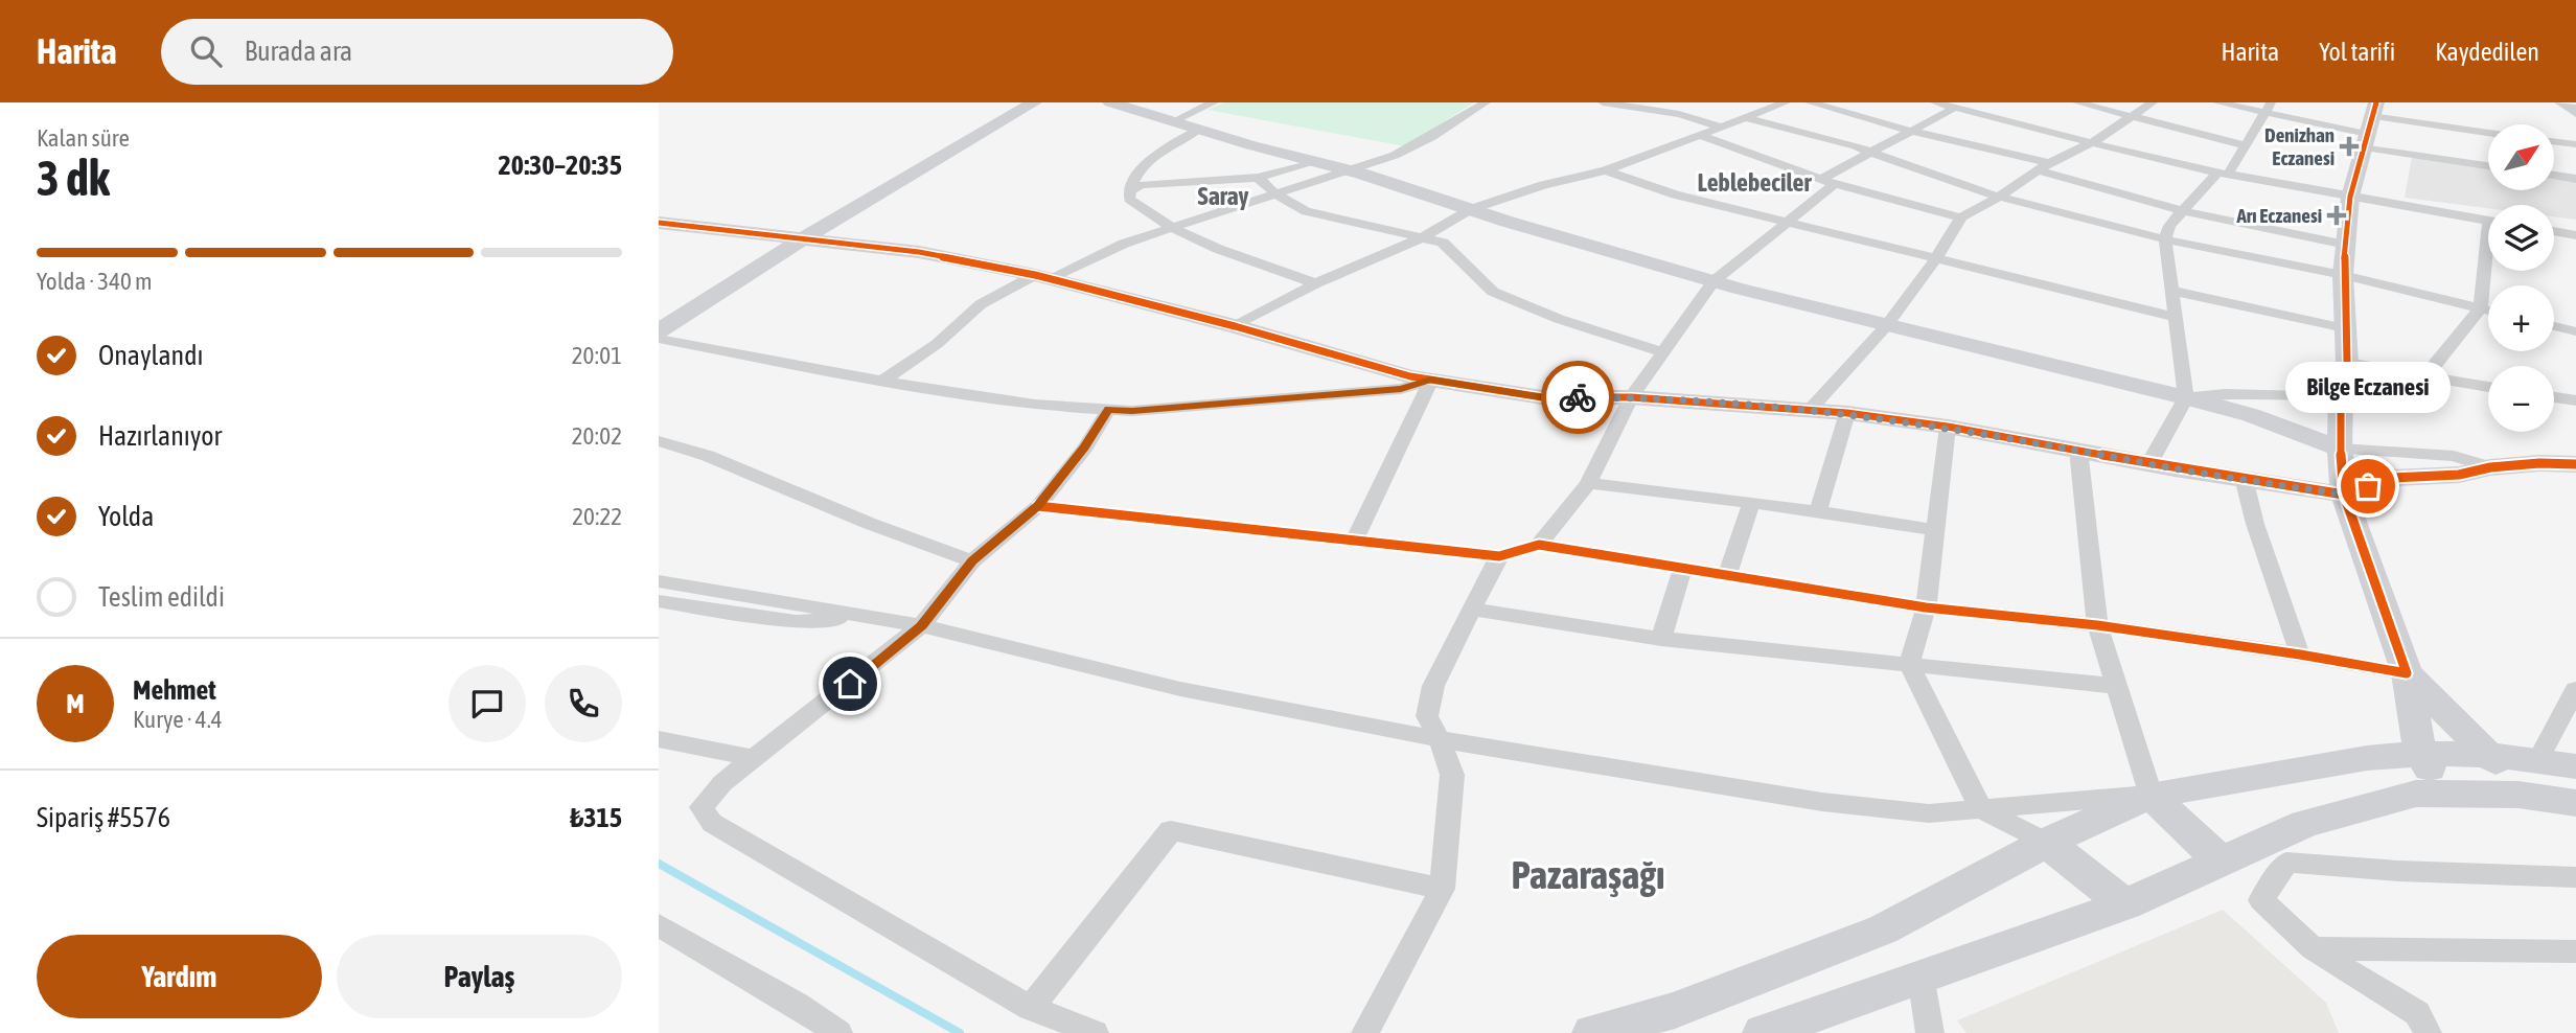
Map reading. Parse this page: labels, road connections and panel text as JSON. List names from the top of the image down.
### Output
{
  "districts": ["Leblebeciler", "Saray", "Pazaraşağı"],
  "places": {
    "health": ["Denizhan Eczanesi", "Arı Eczanesi"],
    "other": ["Bilge Eczanesi"]
  },
  "north": "top right",
  "page": {
    "header": "Harita",
    "search": "Burada ara",
    "nav": ["Harita", "Yol tarifi", "Kaydedilen"],
    "heading": ["3 dk", "Kalan süre", "20:30–20:35"],
    "panel": [
      "Mehmet",
      "Kurye · 4.4",
      "Sipariş #5576",
      "₺315"
    ],
    "map_buttons": ["+", "−"],
    "bar": "Yolda · 340 m",
    "list": [
      ["Onaylandı", "20:01"],
      ["Hazırlanıyor", "20:02"],
      ["Yolda", "20:22"],
      "Teslim edildi"
    ],
    "bubble": "Bilge Eczanesi",
    "round": "M",
    "buttons": ["Yardım", "Paylaş"]
  }
}
